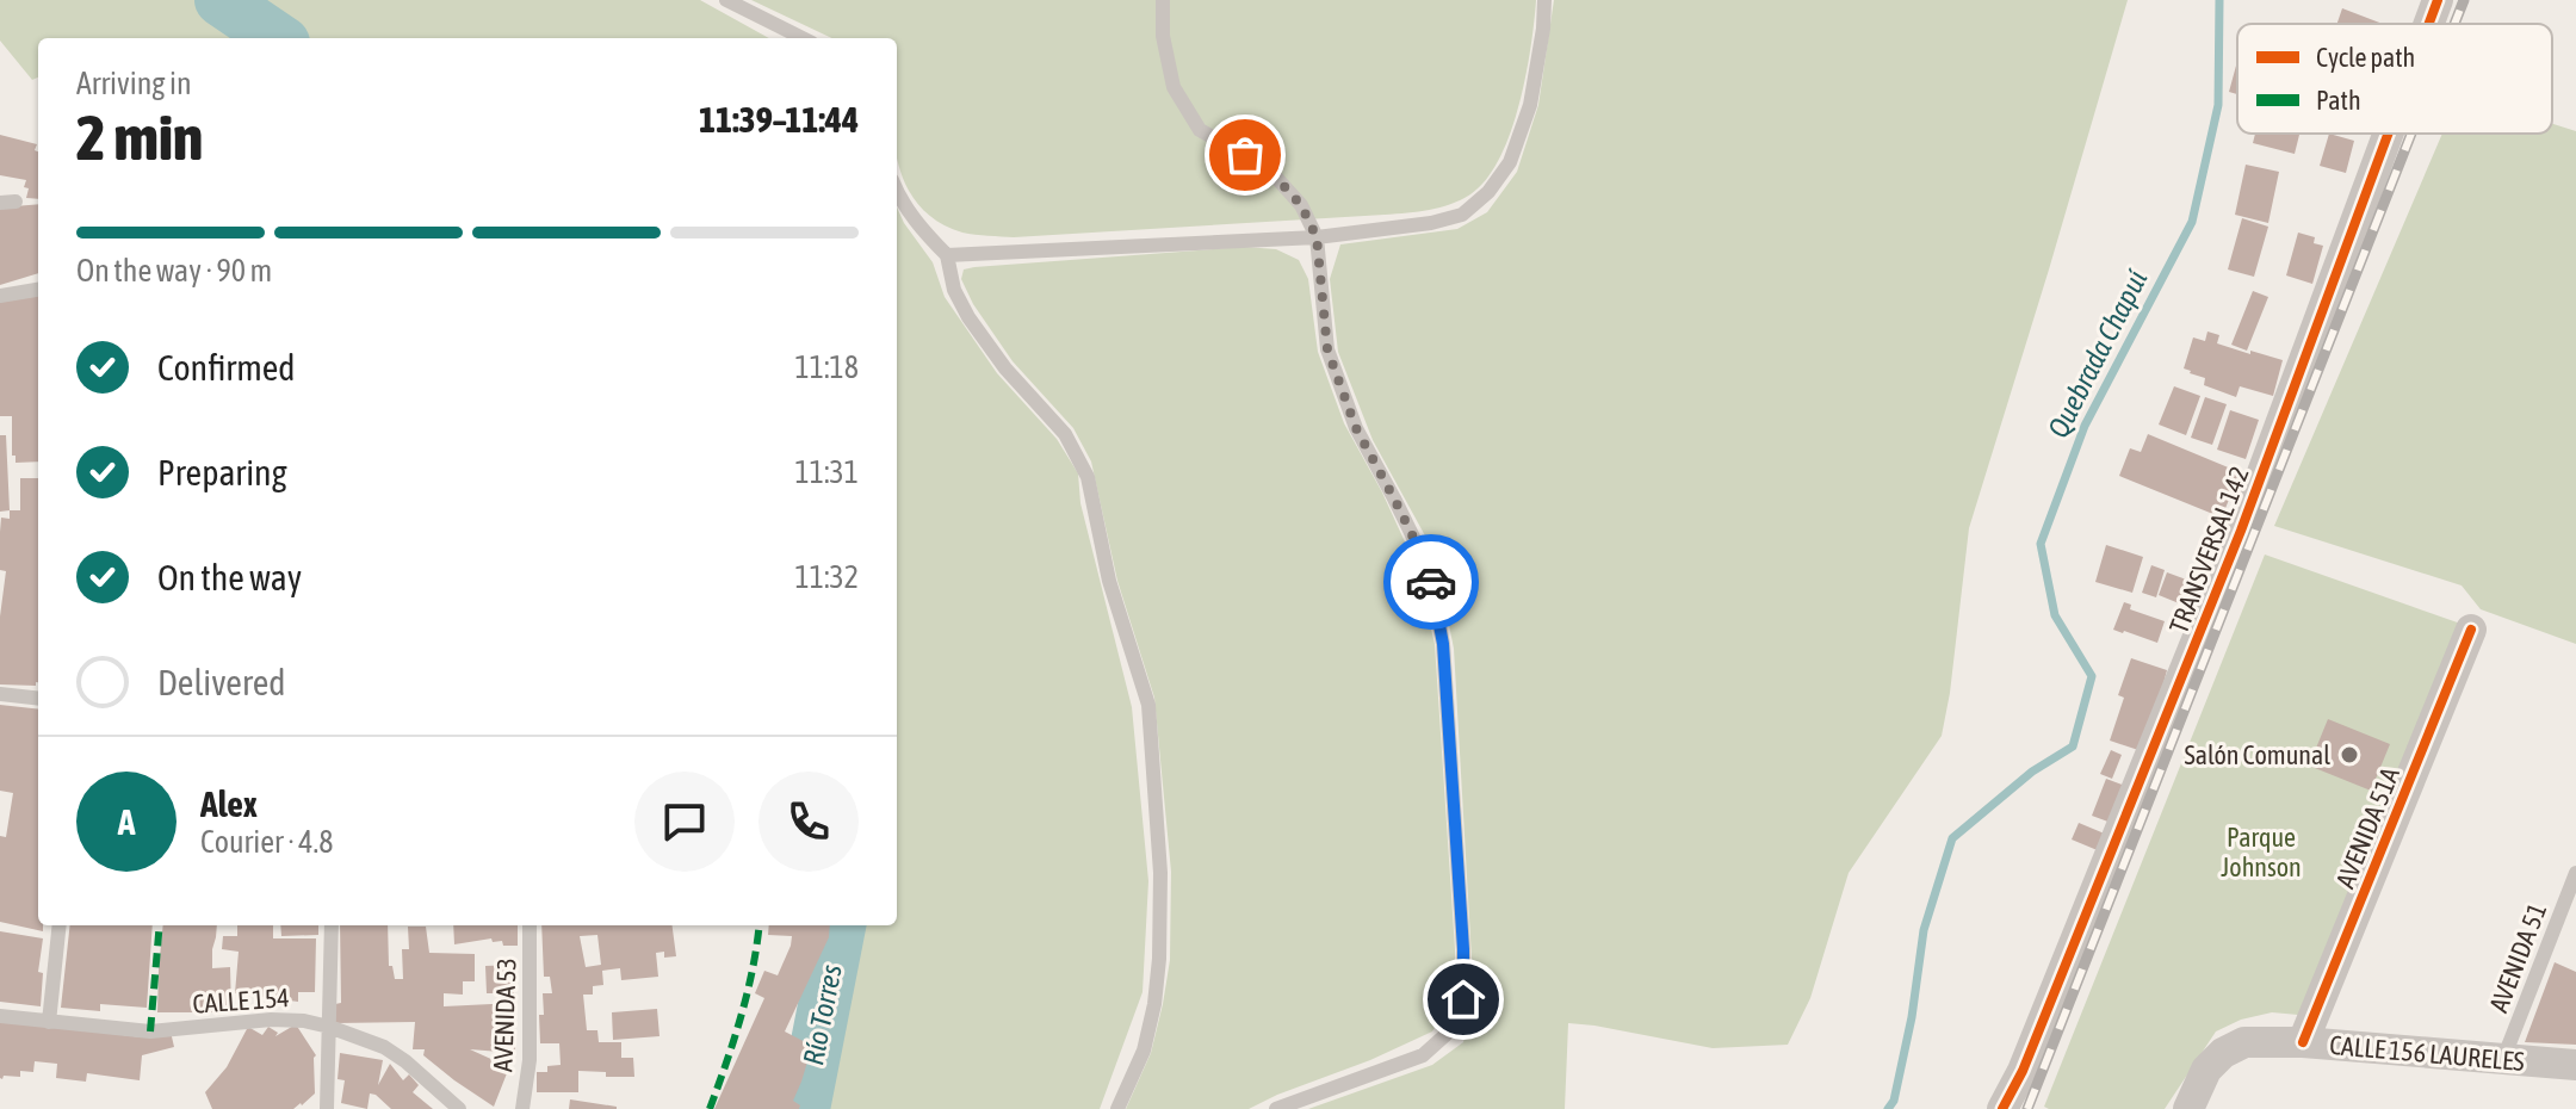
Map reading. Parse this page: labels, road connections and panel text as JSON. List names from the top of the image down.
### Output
{
  "streets": {
    "street": ["TRANSVERSAL 142", "AVENIDA 51A", "CALLE 156 LAURELES"],
    "lane": ["AVENIDA 51", "CALLE 154", "AVENIDA 53"]
  },
  "crossings": [
    ["AVENIDA 51A", "CALLE 156 LAURELES"],
    ["AVENIDA 51", "CALLE 156 LAURELES"]
  ],
  "water": ["Quebrada Chapuí", "Río Torres"],
  "parks": ["Parque Johnson"],
  "places": ["Salón Comunal"],
  "legend": ["Cycle path", "Path"],
  "page": {
    "heading": ["2 min", "Arriving in", "11:39–11:44"],
    "panel": ["Alex", "Courier · 4.8"],
    "bar": "On the way · 90 m",
    "list": [
      ["Confirmed", "11:18"],
      ["Preparing", "11:31"],
      ["On the way", "11:32"],
      "Delivered"
    ],
    "round": "A"
  }
}
